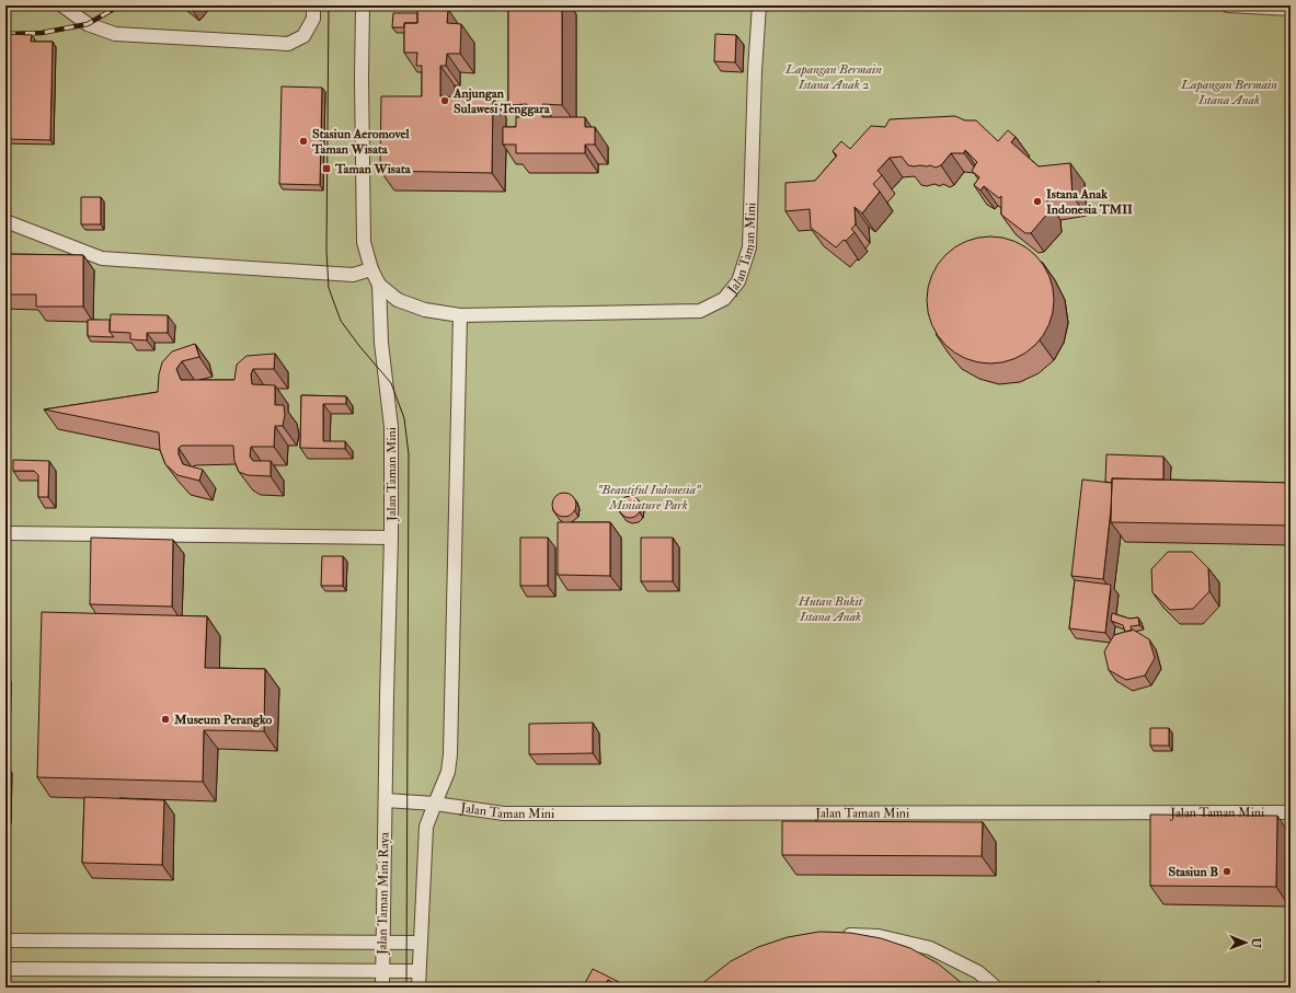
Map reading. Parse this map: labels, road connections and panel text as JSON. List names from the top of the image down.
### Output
{
  "streets": {
    "lane": ["Jalan Taman Mini", "Jalan Taman Mini Raya"]
  },
  "crossings": [
    ["Jalan Taman Mini", "Jalan Taman Mini Raya"]
  ],
  "parks": [
    "Lapangan Bermain Istana Anak 2",
    "Lapangan Bermain Istana Anak",
    "\"Beautiful Indonesia\" Miniature Park",
    "Hutan Bukit Istana Anak"
  ],
  "places": {
    "other": [
      "Anjungan Sulawesi Tenggara",
      "Stasiun Aeromovel Taman Wisata",
      "Istana Anak Indonesia TMII",
      "Museum Perangko",
      "Stasiun B"
    ],
    "transit": ["Taman Wisata"]
  },
  "north": "right"
}
